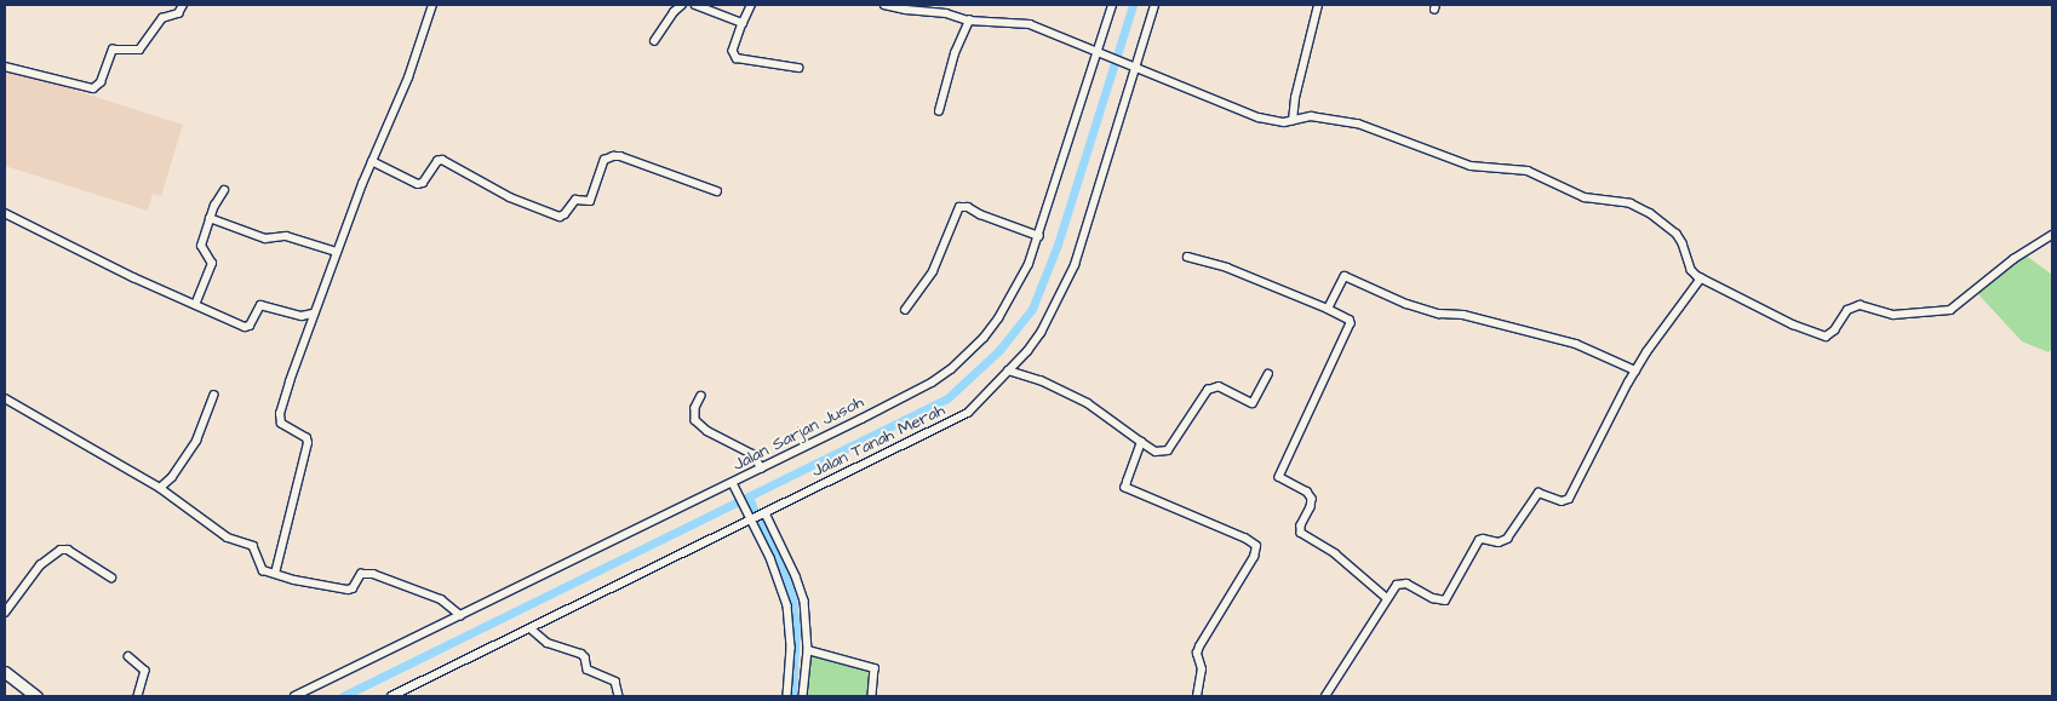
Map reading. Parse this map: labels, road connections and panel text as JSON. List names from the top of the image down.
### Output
{
  "streets": {
    "street": ["Jalan Sarjan Jusoh", "Jalan Tanah Merah"]
  }
}
